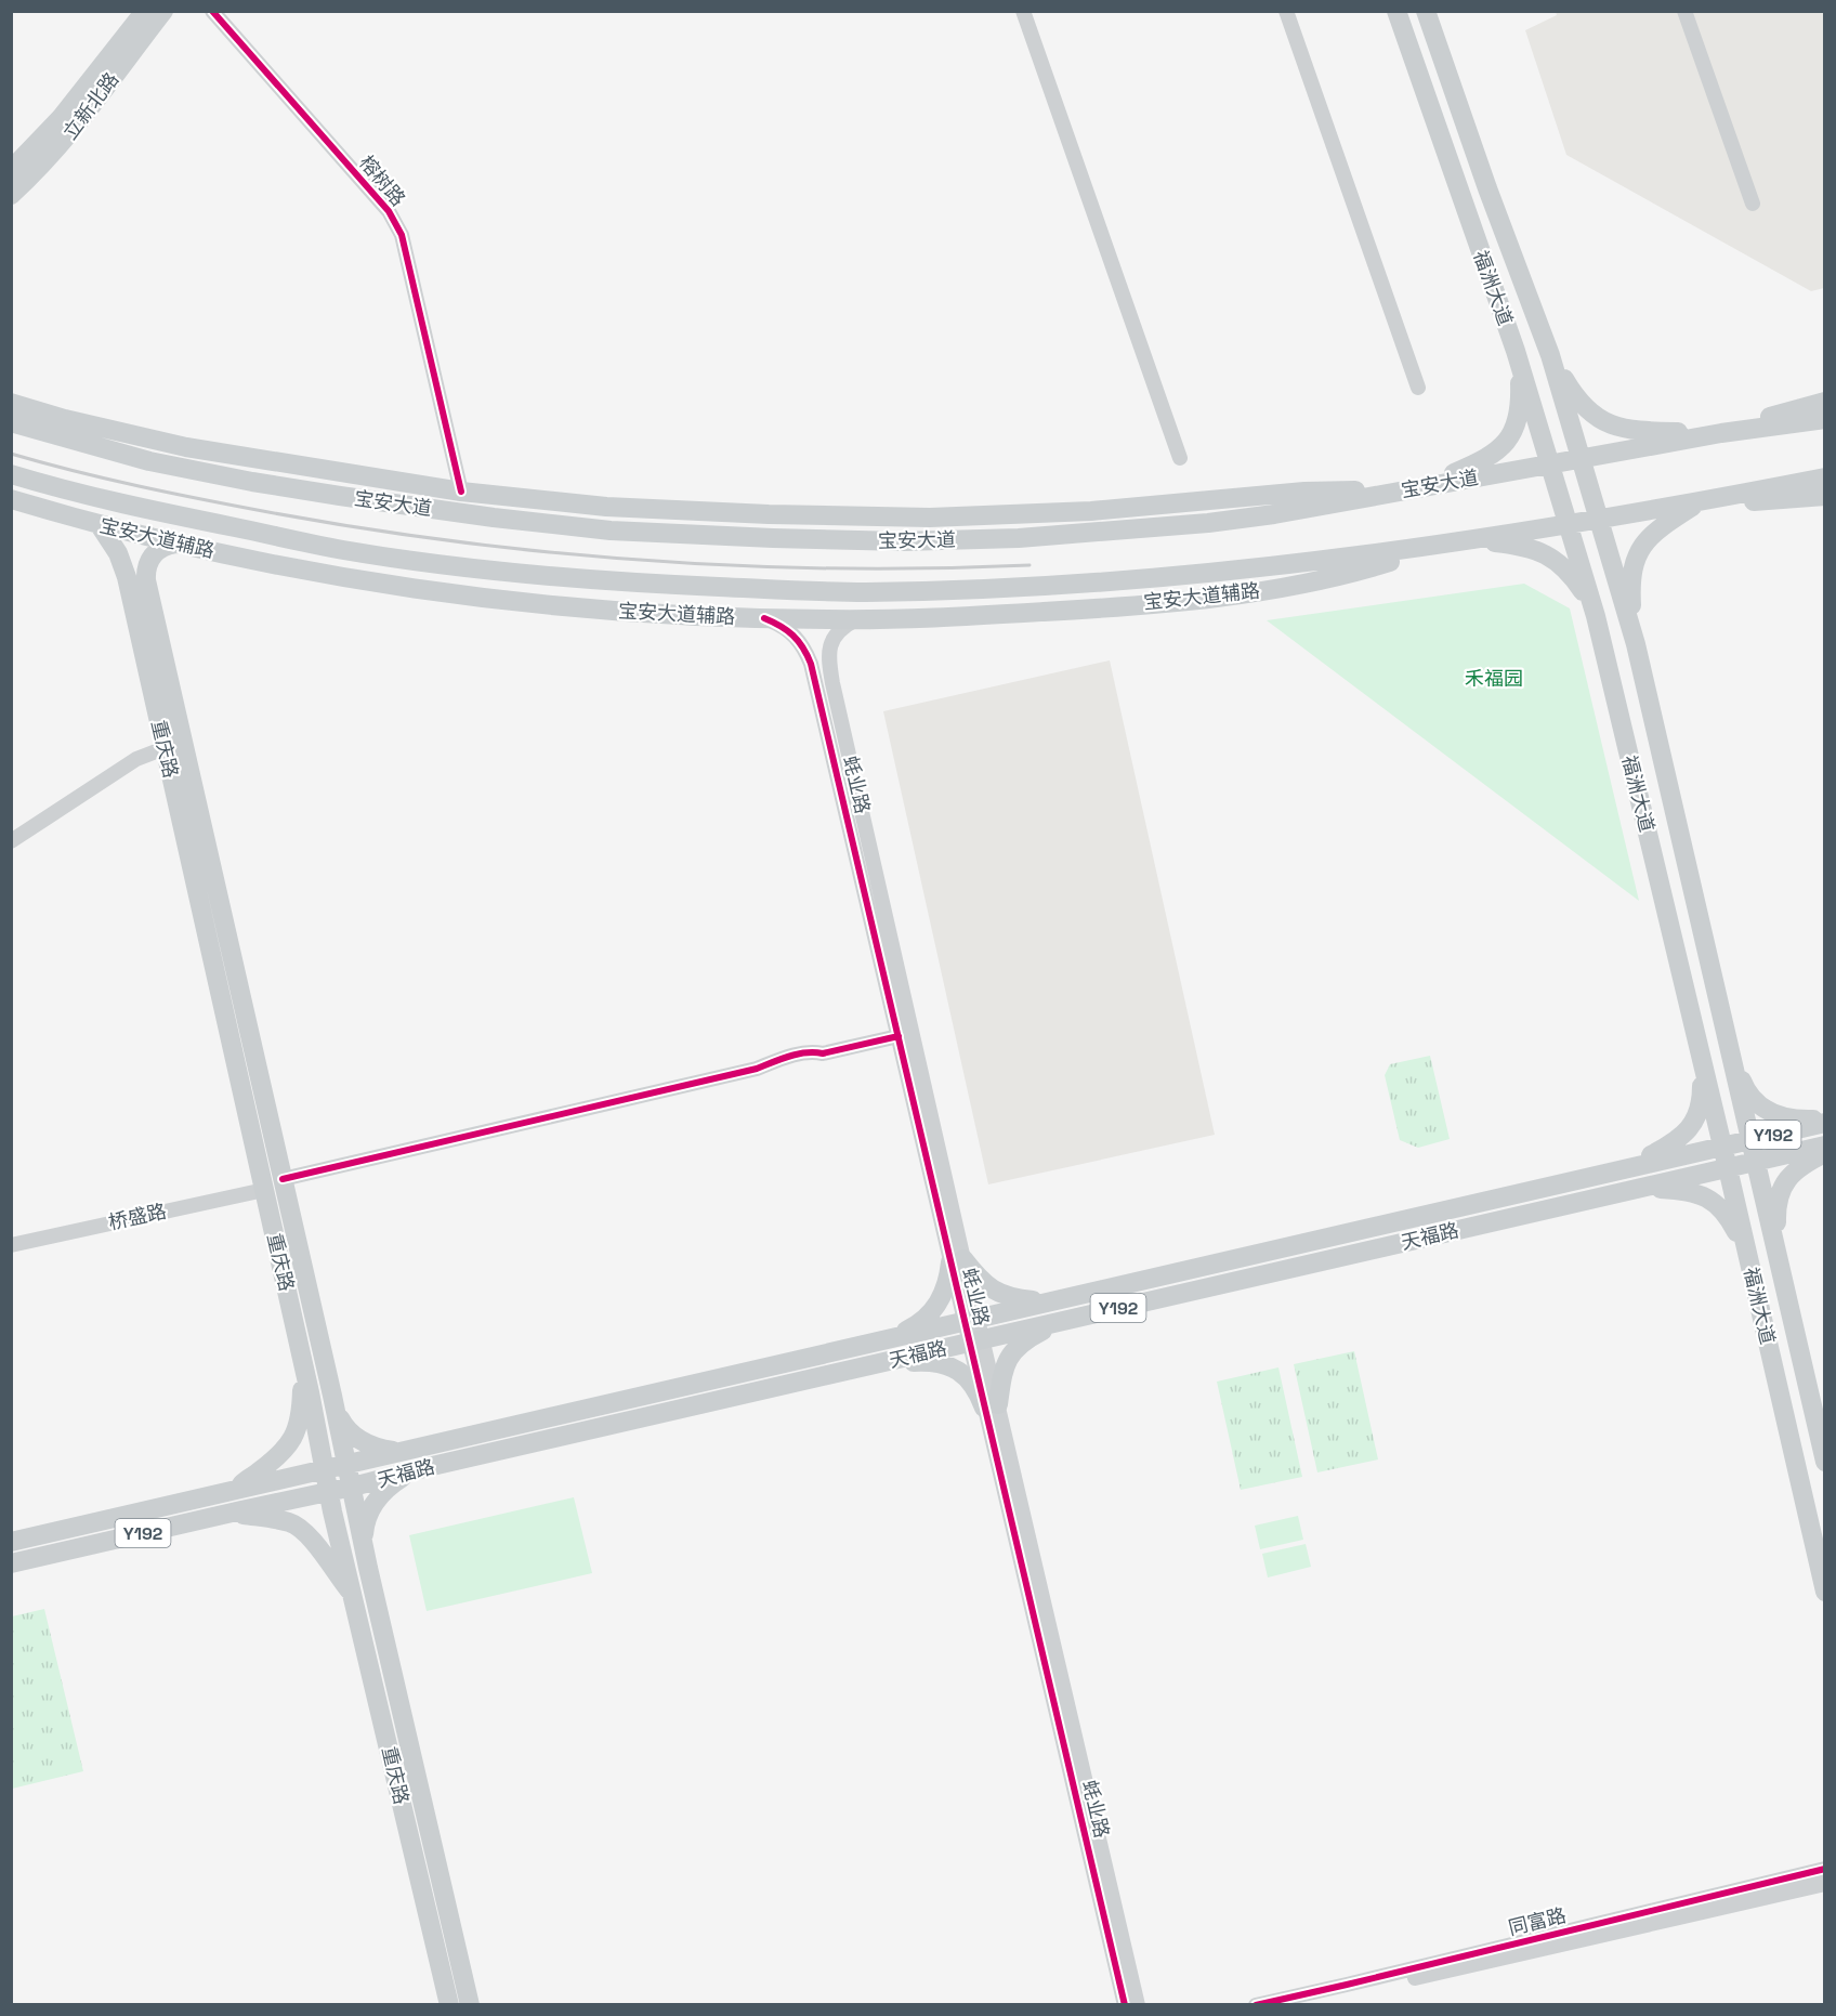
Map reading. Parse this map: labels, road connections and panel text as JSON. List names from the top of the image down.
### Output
{
  "streets": {
    "main road": [
      "立新北路",
      "福洲大道",
      "宝安大道",
      "宝安大道辅路",
      "重庆路",
      "Y192",
      "天福路"
    ],
    "street": [
      "榕树路",
      "蚝业路",
      "桥盛路",
      "同富路"
    ]
  },
  "crossings": [
    ["福洲大道", "宝安大道"],
    ["福洲大道", "天福路"],
    ["宝安大道辅路", "重庆路"],
    ["宝安大道辅路", "蚝业路"],
    ["重庆路", "Y192"],
    ["重庆路", "桥盛路"],
    ["重庆路", "天福路"],
    ["蚝业路", "天福路"],
    ["Y192", "天福路"]
  ],
  "parks": ["禾福园"]
}
